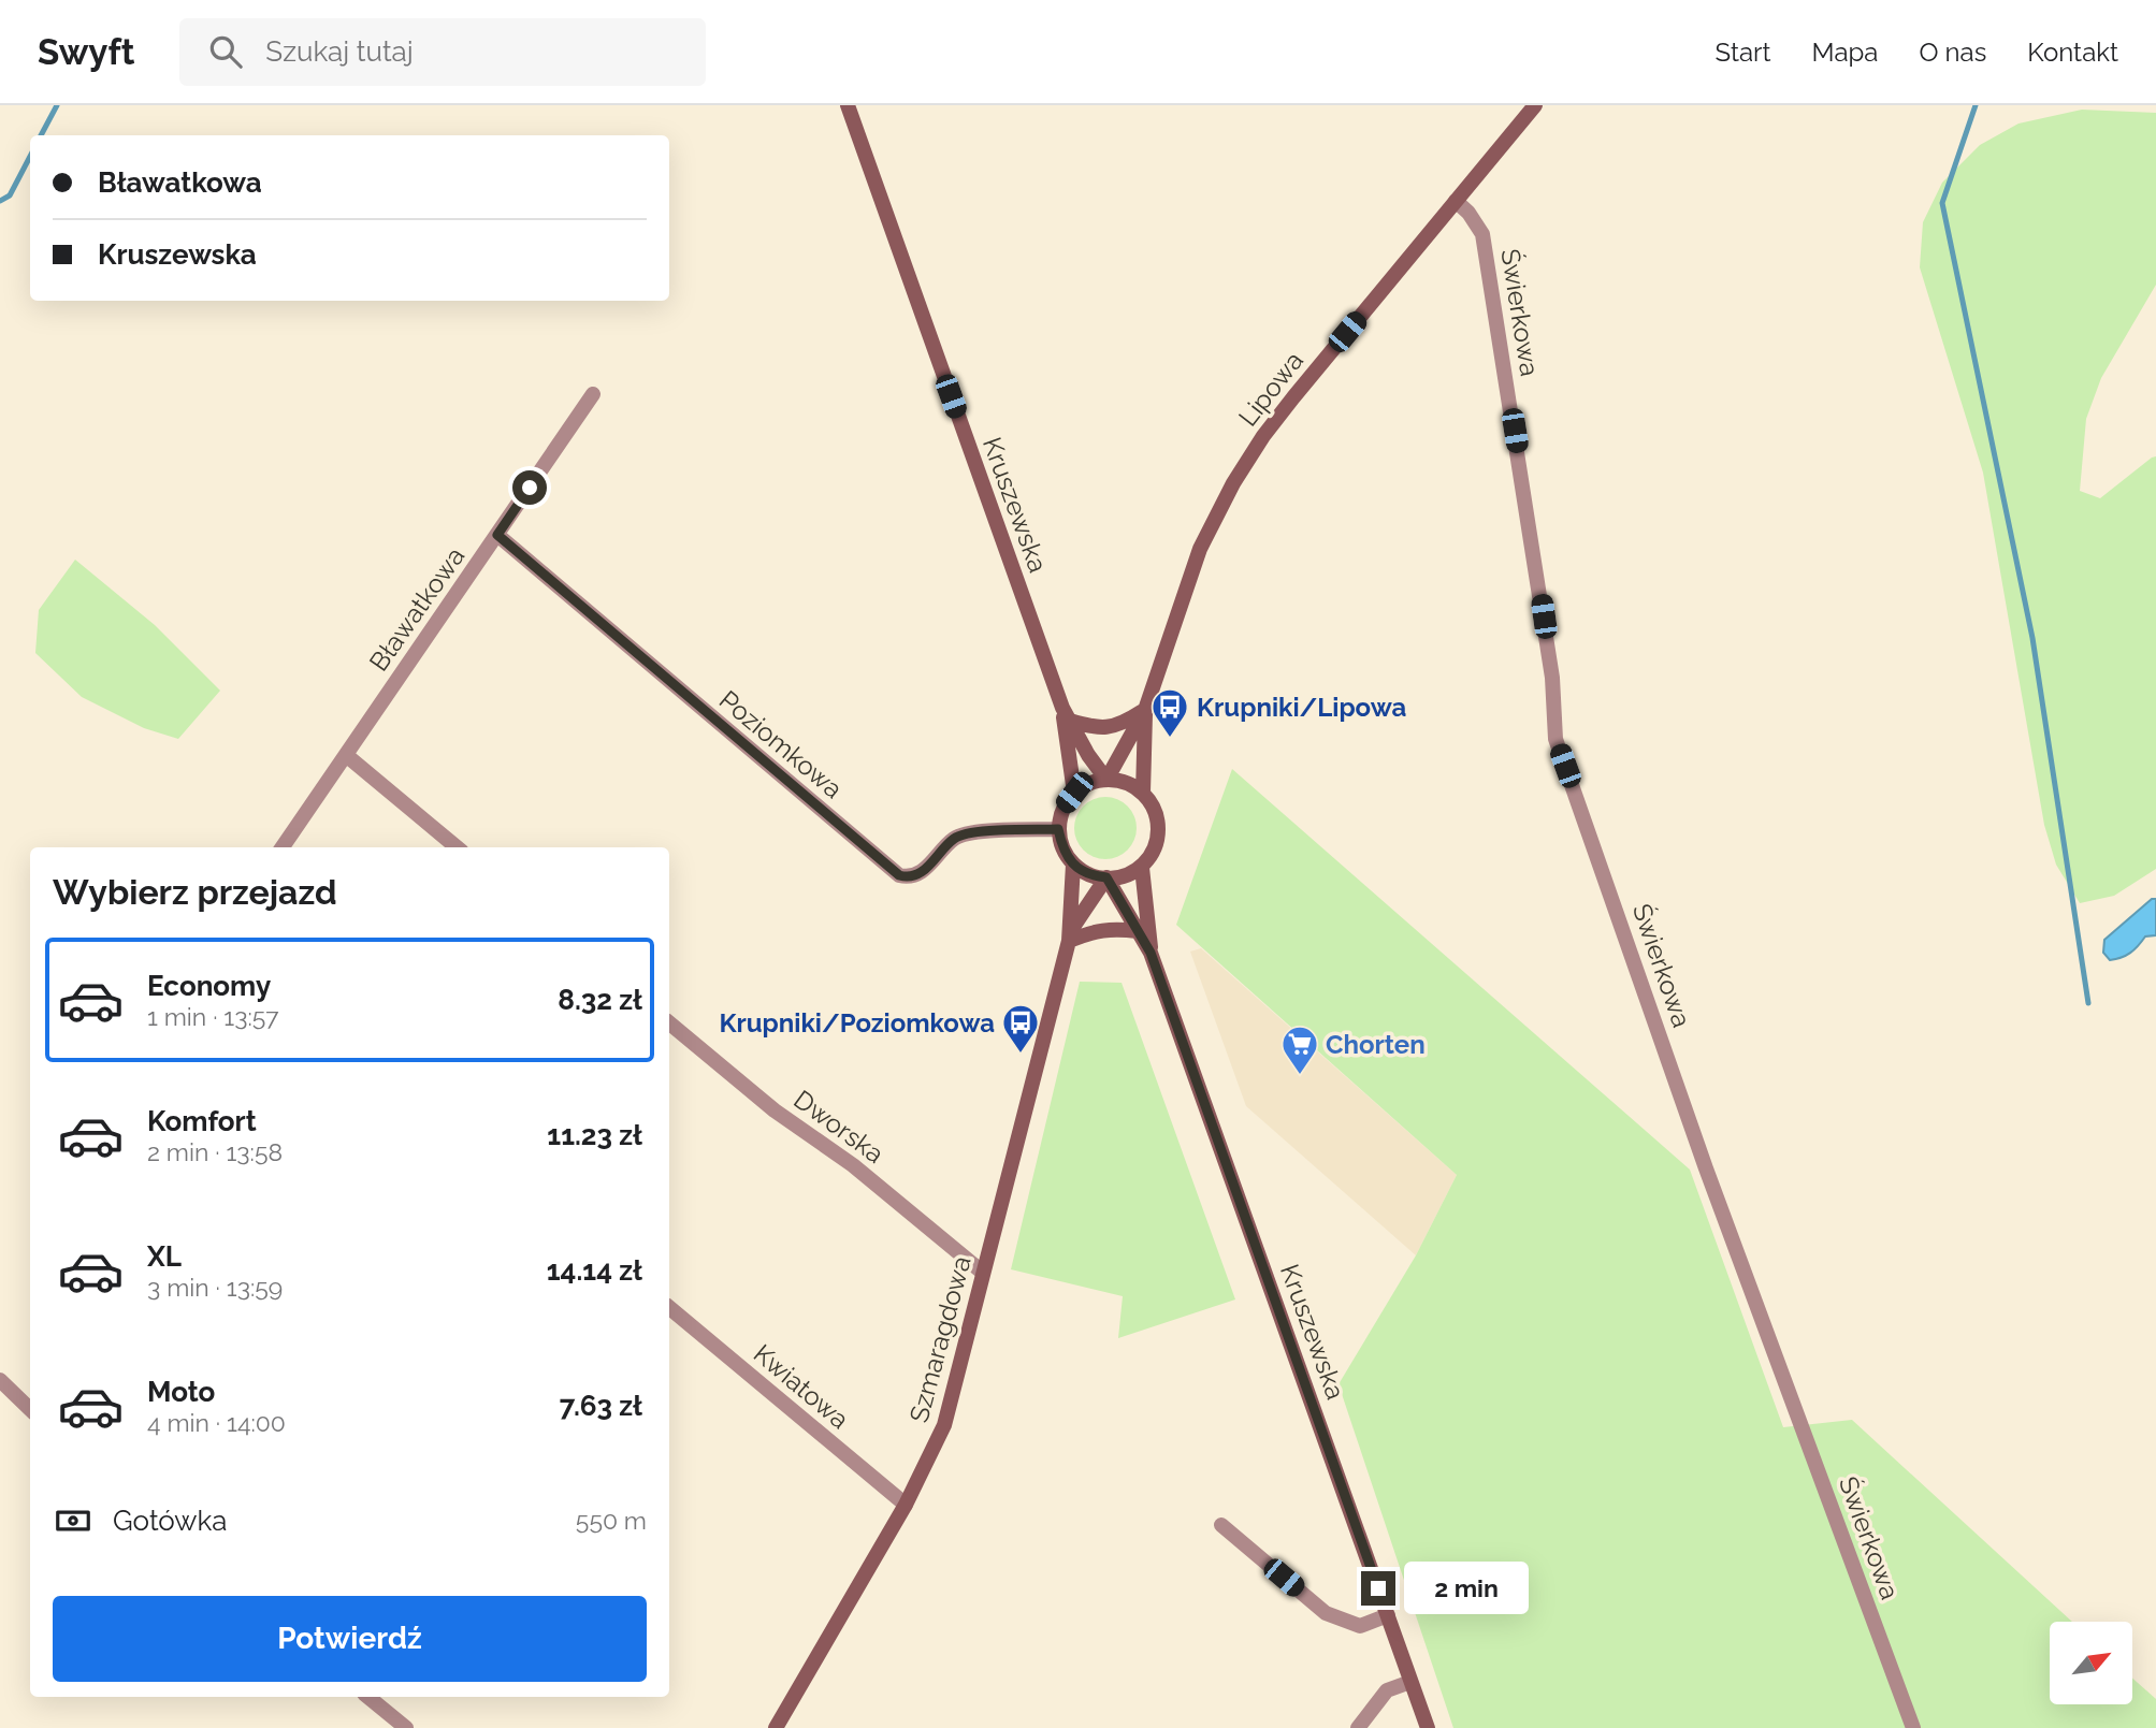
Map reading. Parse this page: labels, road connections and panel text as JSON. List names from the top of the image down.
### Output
{
  "streets": {
    "street": [
      "Świerkowa",
      "Lipowa",
      "Kruszewska",
      "Bławatkowa",
      "Poziomkowa",
      "Dworska",
      "Szmaragdowa",
      "Kwiatowa"
    ]
  },
  "crossings": [
    ["Świerkowa", "Lipowa"],
    ["Lipowa", "Kruszewska"],
    ["Lipowa", "Poziomkowa"],
    ["Lipowa", "Szmaragdowa"],
    ["Kruszewska", "Poziomkowa"],
    ["Kruszewska", "Szmaragdowa"],
    ["Bławatkowa", "Poziomkowa"],
    ["Poziomkowa", "Szmaragdowa"],
    ["Dworska", "Szmaragdowa"],
    ["Szmaragdowa", "Kwiatowa"]
  ],
  "places": {
    "bus stop": ["Krupniki/Lipowa", "Krupniki/Poziomkowa"],
    "supermarket": ["Chorten"]
  },
  "north": "top right",
  "page": {
    "header": "Swyft",
    "search": "Szukaj tutaj",
    "nav": [
      "Start",
      "Mapa",
      "O nas",
      "Kontakt"
    ],
    "banner": ["Bławatkowa", "Kruszewska"],
    "heading": "Wybierz przejazd",
    "list": [
      {
        "name": "Economy",
        "note": "1 min · 13:57",
        "value": "8.32 zł"
      },
      {
        "name": "Komfort",
        "note": "2 min · 13:58",
        "value": "11.23 zł"
      },
      {
        "name": "XL",
        "note": "3 min · 13:59",
        "value": "14.14 zł"
      },
      {
        "name": "Moto",
        "note": "4 min · 14:00",
        "value": "7.63 zł"
      }
    ],
    "pay": ["Gotówka", "550 m"],
    "bubble": "2 min",
    "buttons": "Potwierdź"
  }
}
